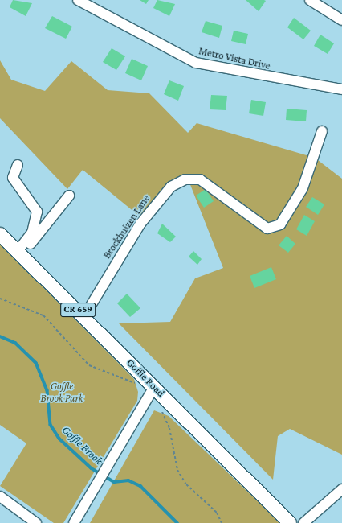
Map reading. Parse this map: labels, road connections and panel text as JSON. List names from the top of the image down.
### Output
{
  "streets": {
    "main road": ["CR 659", "Goffle Road"],
    "street": ["Metro Vista Drive", "Brockhuizen Lane"]
  },
  "crossings": [
    ["Brockhuizen Lane", "Goffle Road"]
  ],
  "water": ["Goffle Brook"],
  "parks": ["Goffle Brook Park"]
}
